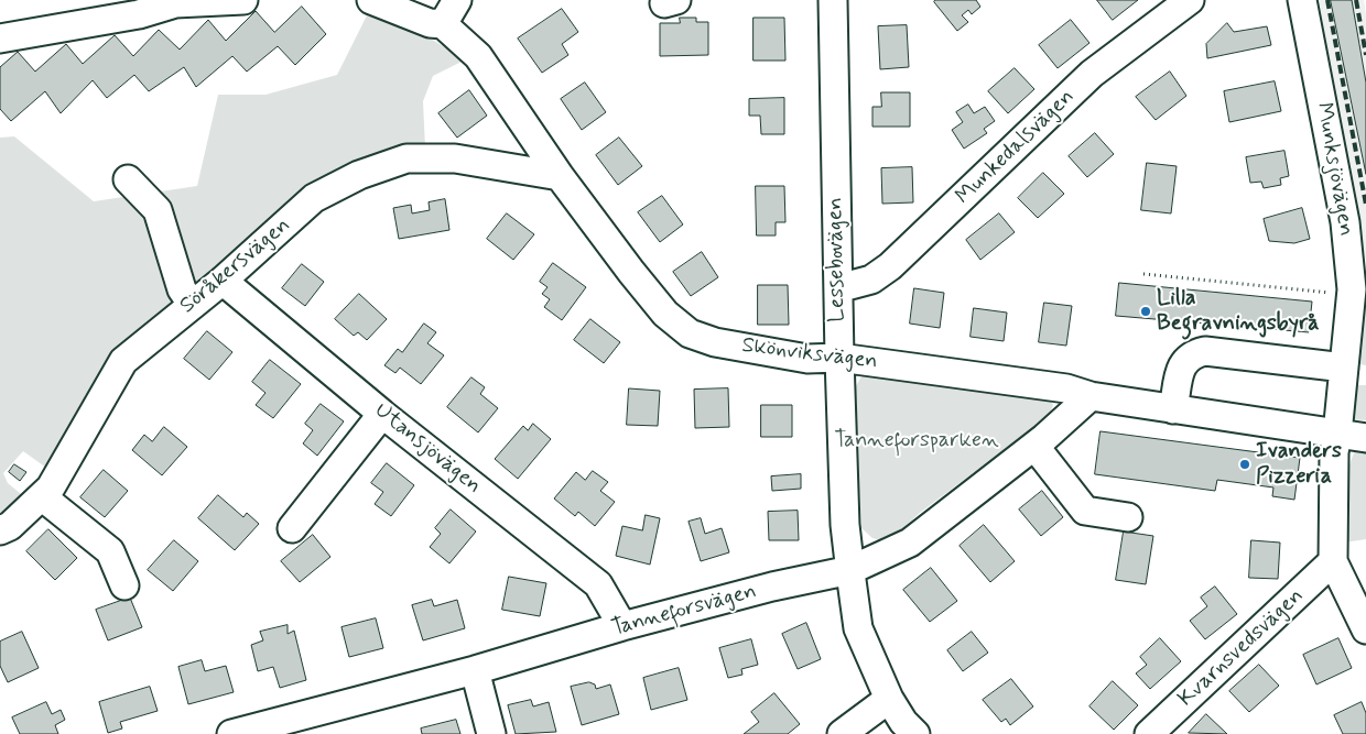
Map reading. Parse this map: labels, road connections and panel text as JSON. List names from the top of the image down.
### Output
{
  "streets": {
    "street": [
      "Munkedalsvägen",
      "Munksjövägen",
      "Lessebovägen",
      "Söråkersvägen",
      "Skönviksvägen",
      "Utansjövägen",
      "Tanneforsvägen",
      "Kvarnsvedsvägen"
    ]
  },
  "crossings": [
    ["Munkedalsvägen", "Lessebovägen"],
    ["Munksjövägen", "Skönviksvägen"],
    ["Munksjövägen", "Kvarnsvedsvägen"],
    ["Lessebovägen", "Skönviksvägen"],
    ["Lessebovägen", "Tanneforsvägen"],
    ["Söråkersvägen", "Skönviksvägen"],
    ["Söråkersvägen", "Utansjövägen"],
    ["Skönviksvägen", "Tanneforsvägen"],
    ["Utansjövägen", "Tanneforsvägen"]
  ],
  "parks": ["Tanneforsparken"],
  "places": ["Lilla Begravningsbyrå", "Ivanders Pizzeria"]
}
